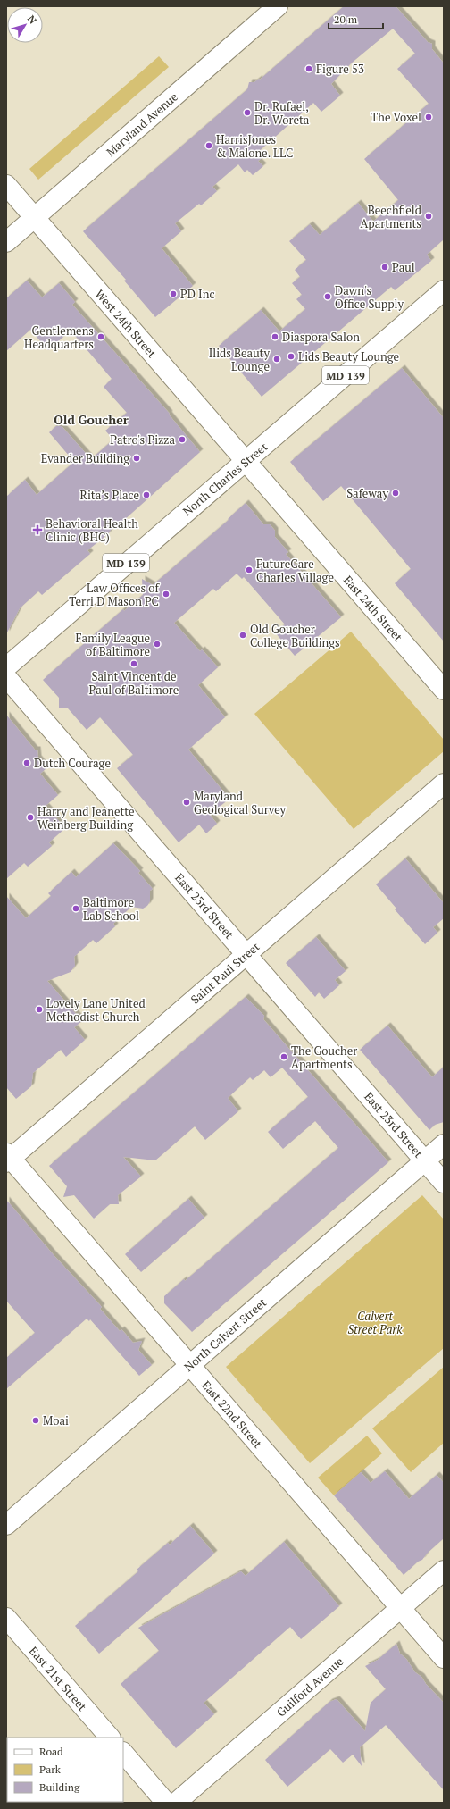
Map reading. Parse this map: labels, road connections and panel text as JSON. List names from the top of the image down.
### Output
{
  "streets": {
    "street": [
      "Maryland Avenue",
      "West 24th Street",
      "MD 139",
      "North Charles Street",
      "East 24th Street",
      "East 23rd Street",
      "Saint Paul Street",
      "North Calvert Street",
      "East 22nd Street",
      "East 21st Street",
      "Guilford Avenue"
    ]
  },
  "crossings": [
    ["Maryland Avenue", "West 24th Street"],
    ["West 24th Street", "North Charles Street"],
    ["West 24th Street", "East 24th Street"],
    ["North Charles Street", "East 24th Street"],
    ["East 23rd Street", "Saint Paul Street"],
    ["East 23rd Street", "North Calvert Street"],
    ["Saint Paul Street", "East 22nd Street"],
    ["North Calvert Street", "East 22nd Street"],
    ["East 22nd Street", "Guilford Avenue"]
  ],
  "districts": ["Old Goucher"],
  "parks": ["Calvert Street Park"],
  "places": {
    "other": [
      "Figure 53",
      "Dr. Rufael, Dr. Woreta",
      "The Voxel",
      "HarrisJones & Malone. LLC",
      "Beechfield Apartments",
      "Paul",
      "PD Inc",
      "Dawn's Office Supply",
      "Gentlemens Headquarters",
      "Diaspora Salon",
      "Lids Beauty Lounge",
      "Ilids Beauty Lounge",
      "Patro's Pizza",
      "Evander Building",
      "Safeway",
      "Rita’s Place",
      "FutureCare Charles Village",
      "Law Offices of Terri D Mason PC",
      "Old Goucher College Buildings",
      "Family League of Baltimore",
      "Saint Vincent de Paul of Baltimore",
      "Dutch Courage",
      "Maryland Geological Survey",
      "Harry and Jeanette Weinberg Building",
      "Baltimore Lab School",
      "Lovely Lane United Methodist Church",
      "The Goucher Apartments",
      "Moai"
    ],
    "health": ["Behavioral Health Clinic (BHC)"]
  },
  "legend": ["Road", "Park", "Building"],
  "scale_bar": "20 m",
  "north": "top right"
}
